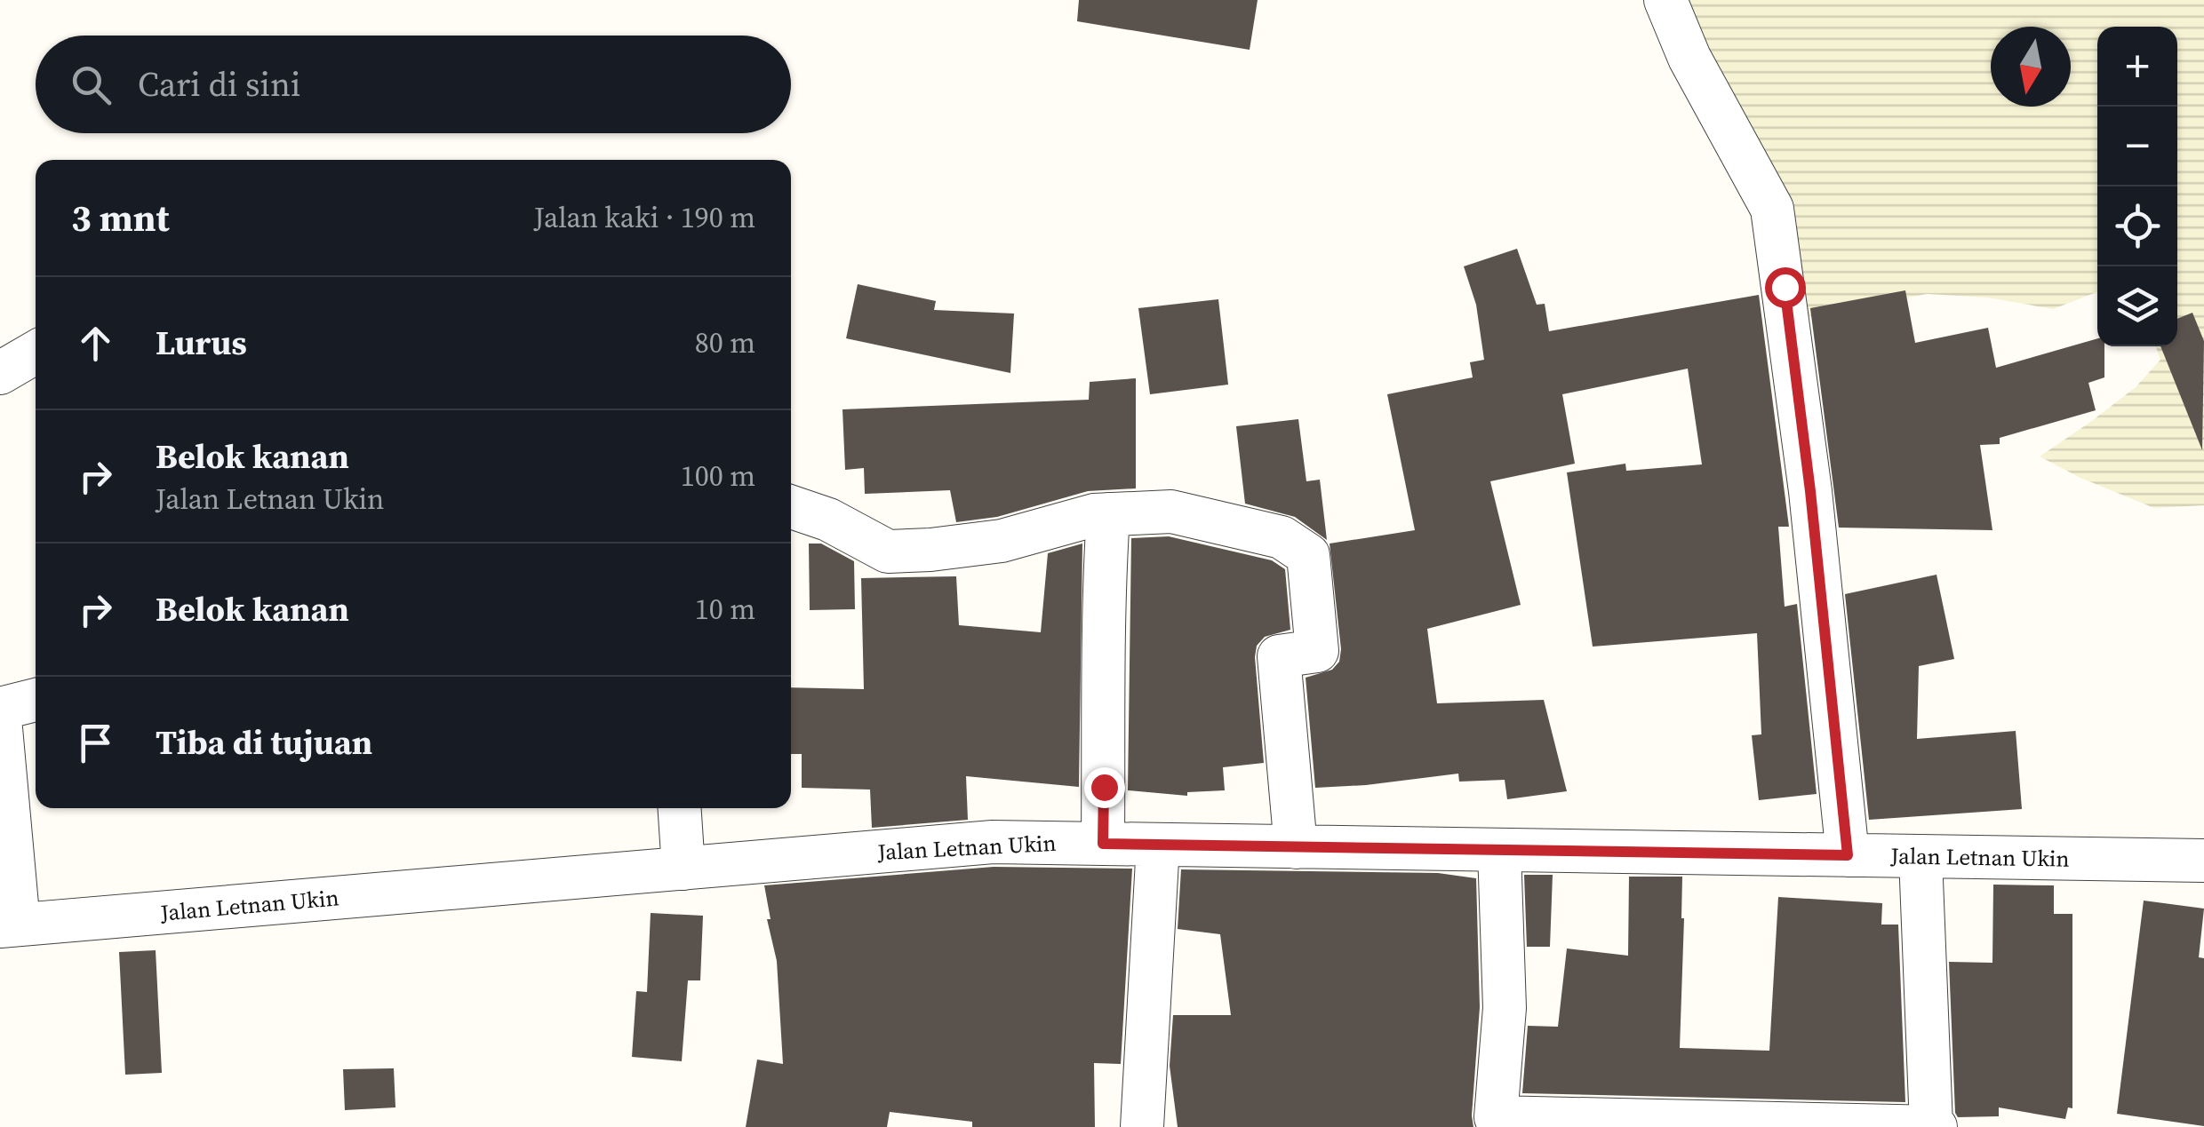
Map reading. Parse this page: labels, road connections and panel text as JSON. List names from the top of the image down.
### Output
{
  "streets": {
    "street": ["Jalan Letnan Ukin"]
  },
  "north": "bottom",
  "page": {
    "map_buttons": ["+", "−"],
    "search": "Cari di sini",
    "heading": ["3 mnt", "Jalan kaki · 190 m"],
    "list": [
      ["Lurus", "80 m"],
      ["Belok kanan", "Jalan Letnan Ukin", "100 m"],
      ["Belok kanan", "10 m"],
      "Tiba di tujuan"
    ]
  }
}
